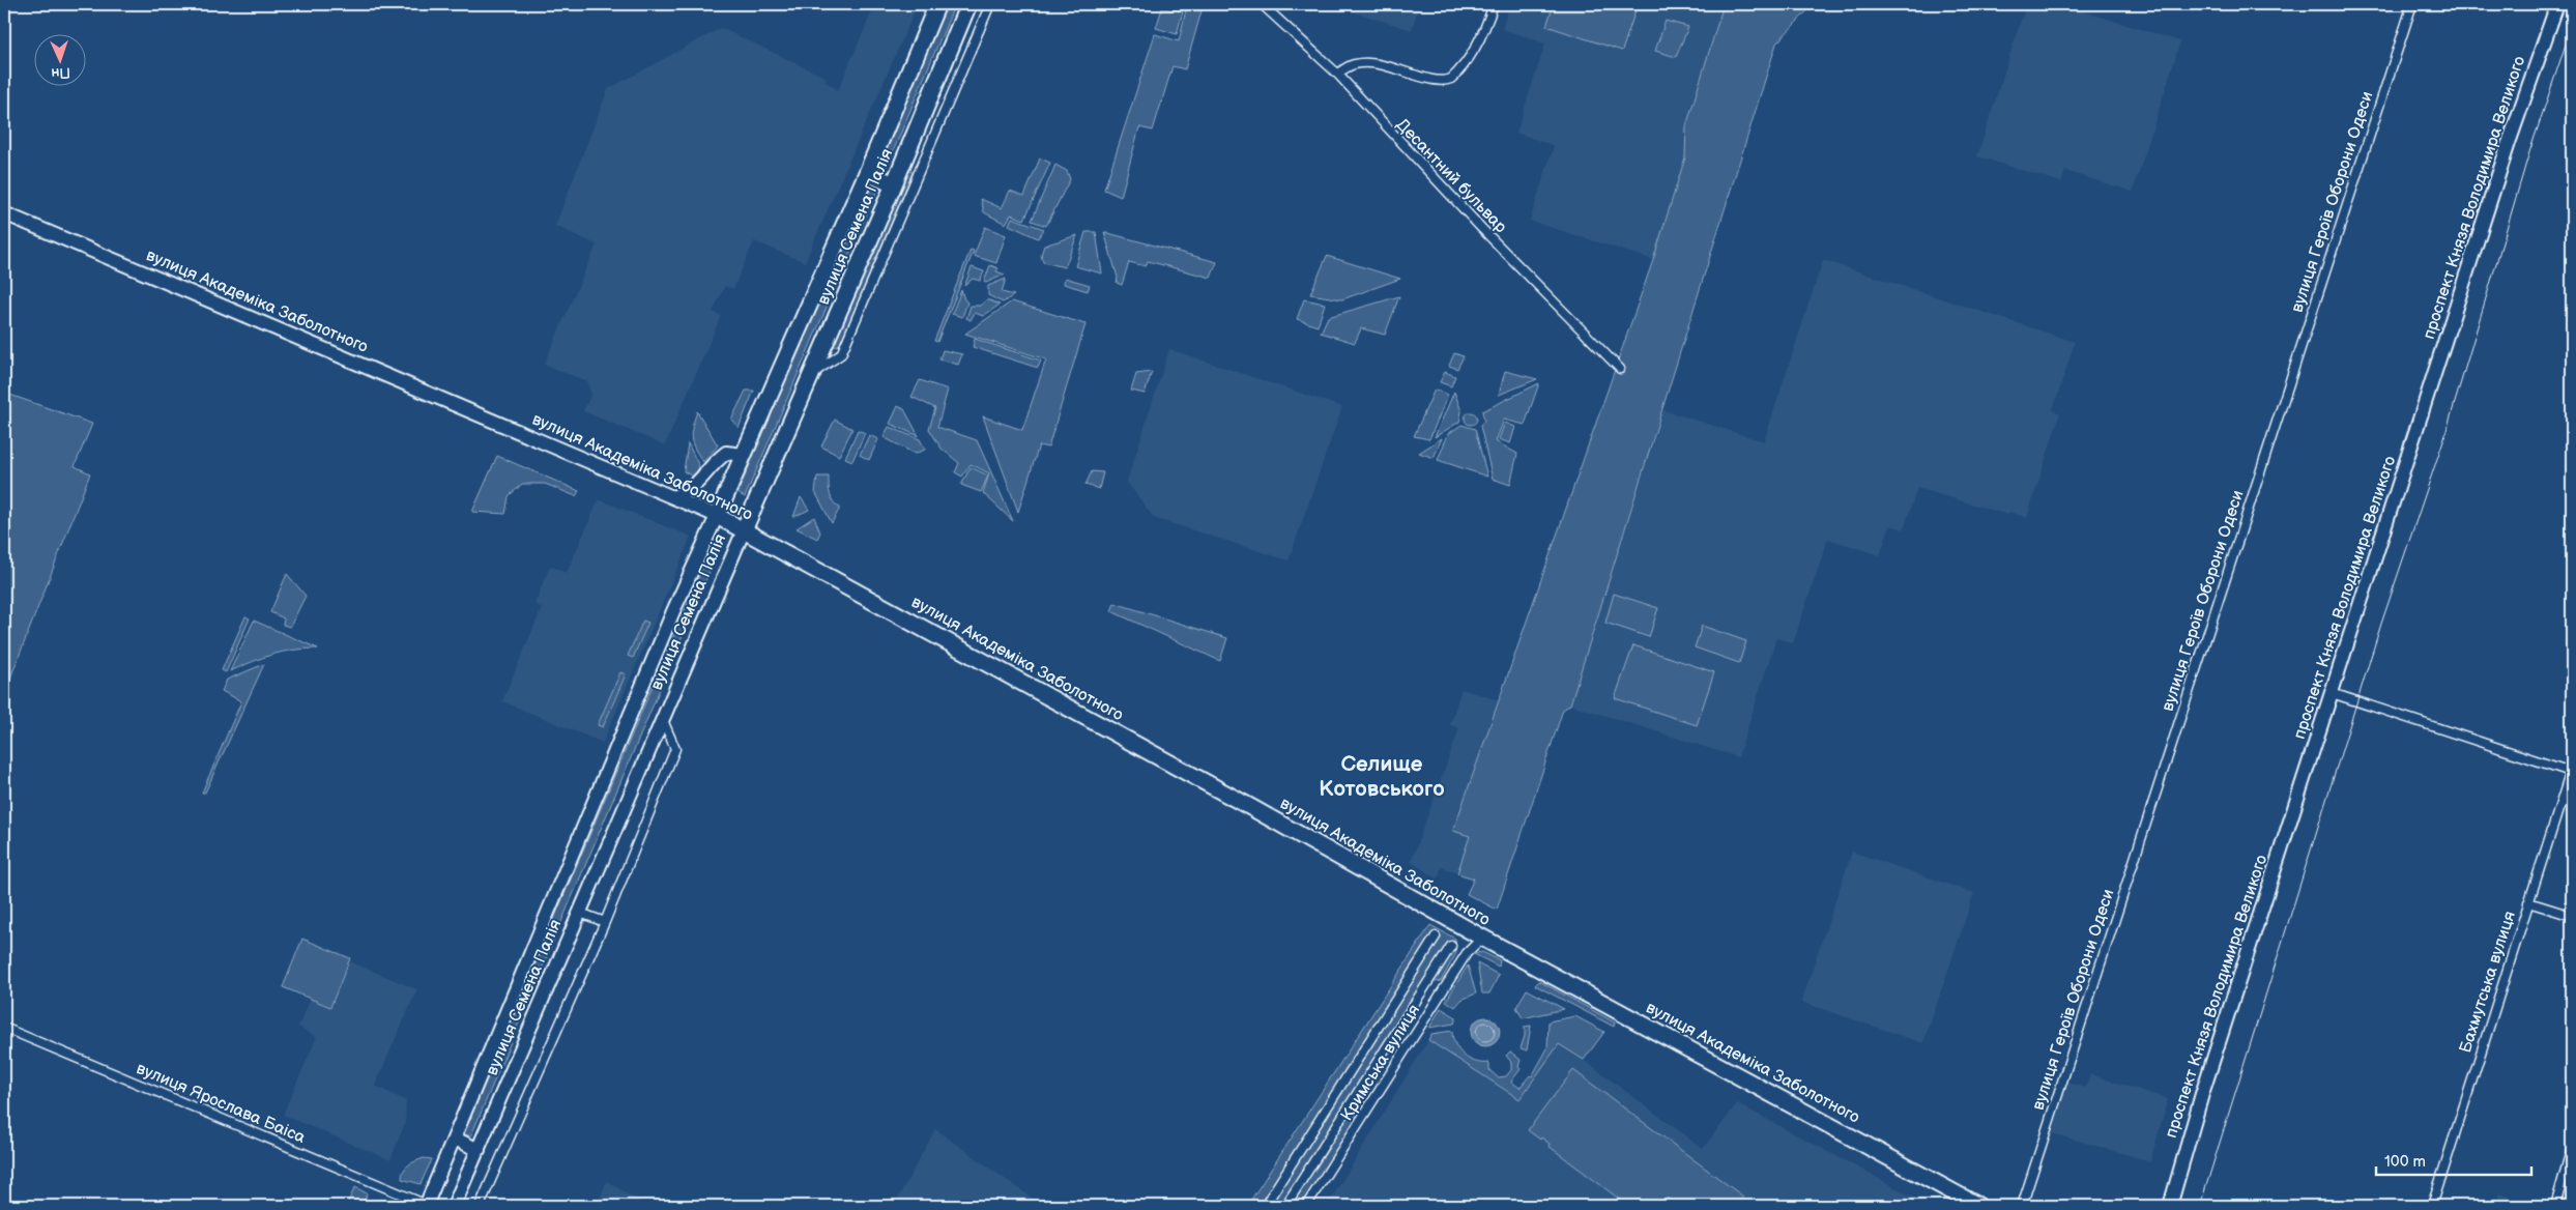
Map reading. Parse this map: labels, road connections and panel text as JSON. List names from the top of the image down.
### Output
{
  "streets": {
    "highway": ["вулиця Семена Палія", "вулиця Академіка Заболотного"],
    "main road": ["проспект Князя Володимира Великого"],
    "street": [
      "Десантний бульвар",
      "вулиця Героїв Оборони Одеси",
      "Бахмутська вулиця",
      "Кримська вулиця",
      "вулиця Ярослава Баіса"
    ]
  },
  "crossings": [
    ["вулиця Семена Палія", "вулиця Академіка Заболотного"],
    ["вулиця Семена Палія", "вулиця Ярослава Баіса"],
    ["вулиця Академіка Заболотного", "Кримська вулиця"]
  ],
  "districts": ["Селище Котовського"],
  "scale_bar": "100 m",
  "north": "bottom"
}
